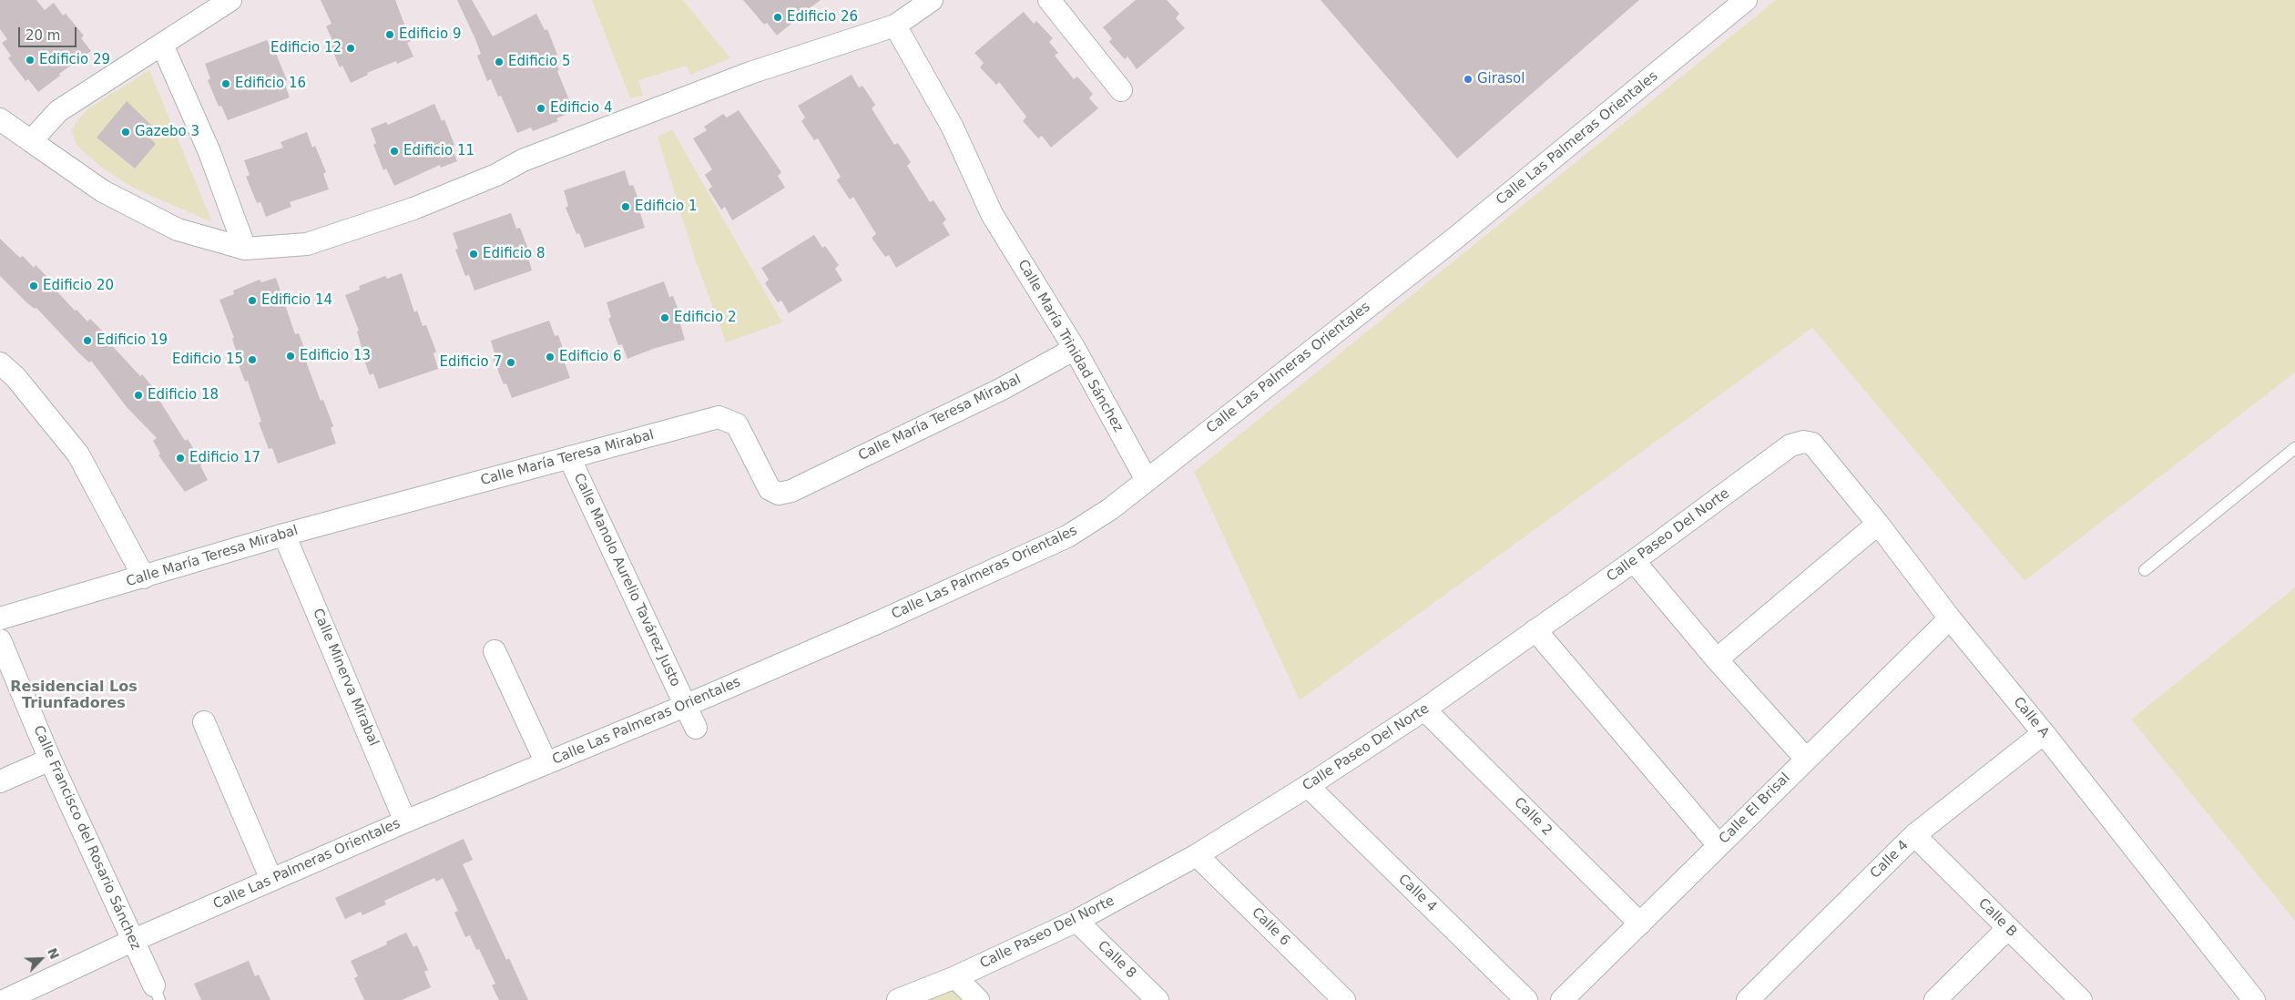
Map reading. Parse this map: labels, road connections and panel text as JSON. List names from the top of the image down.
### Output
{
  "streets": {
    "street": [
      "Calle Las Palmeras Orientales",
      "Calle María Trinidad Sánchez",
      "Calle María Teresa Mirabal",
      "Calle Paseo Del Norte",
      "Calle Manolo Aurelio Tavárez Justo",
      "Calle Minerva Mirabal",
      "Calle A",
      "Calle El Brisal",
      "Calle 2",
      "Calle Francisco del Rosario Sánchez",
      "Calle 4",
      "Calle B",
      "Calle 6",
      "Calle 8"
    ]
  },
  "crossings": [
    ["Calle Las Palmeras Orientales", "Calle María Trinidad Sánchez"],
    ["Calle Las Palmeras Orientales", "Calle Manolo Aurelio Tavárez Justo"],
    ["Calle Las Palmeras Orientales", "Calle Minerva Mirabal"],
    ["Calle Las Palmeras Orientales", "Calle Francisco del Rosario Sánchez"],
    ["Calle María Trinidad Sánchez", "Calle María Teresa Mirabal"],
    ["Calle María Teresa Mirabal", "Calle Manolo Aurelio Tavárez Justo"],
    ["Calle María Teresa Mirabal", "Calle Minerva Mirabal"],
    ["Calle Paseo Del Norte", "Calle A"],
    ["Calle Paseo Del Norte", "Calle 2"],
    ["Calle Paseo Del Norte", "Calle 4"],
    ["Calle Paseo Del Norte", "Calle 6"],
    ["Calle Paseo Del Norte", "Calle 8"],
    ["Calle A", "Calle El Brisal"],
    ["Calle A", "Calle 4"],
    ["Calle El Brisal", "Calle 2"],
    ["Calle 4", "Calle B"]
  ],
  "districts": ["Residencial Los Triunfadores"],
  "places": [
    "Edificio 26",
    "Edificio 9",
    "Edificio 12",
    "Edificio 29",
    "Edificio 5",
    "Girasol",
    "Edificio 16",
    "Edificio 4",
    "Gazebo 3",
    "Edificio 11",
    "Edificio 1",
    "Edificio 8",
    "Edificio 20",
    "Edificio 14",
    "Edificio 2",
    "Edificio 19",
    "Edificio 13",
    "Edificio 6",
    "Edificio 15",
    "Edificio 7",
    "Edificio 18",
    "Edificio 17"
  ],
  "scale_bar": "20 m",
  "north": "top right"
}
